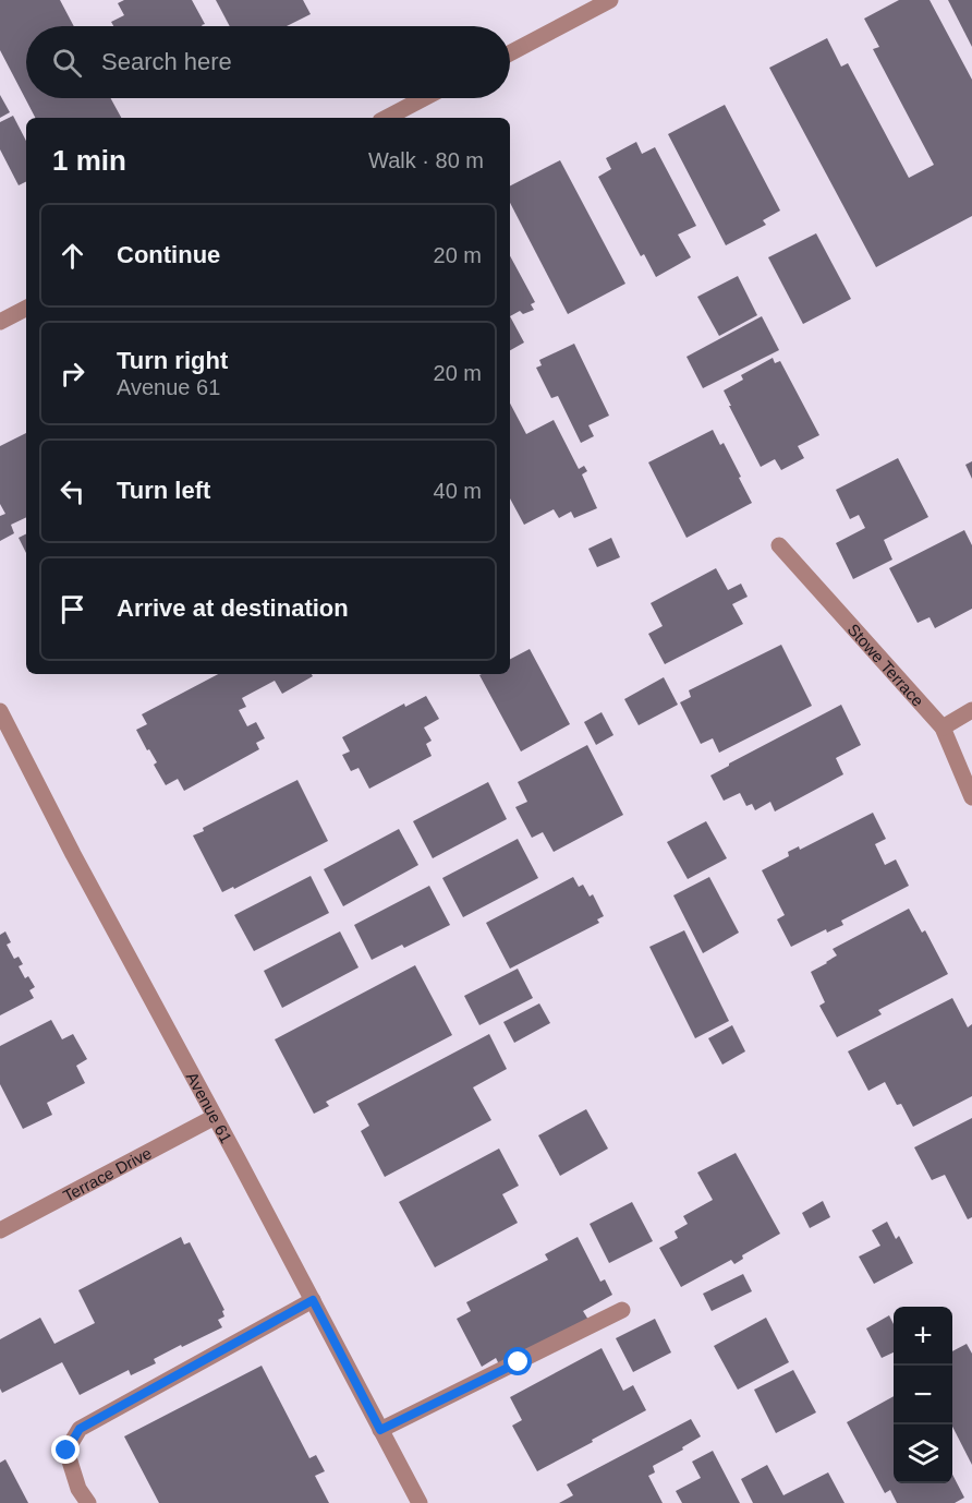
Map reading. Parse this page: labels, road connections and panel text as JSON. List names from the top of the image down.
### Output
{
  "streets": {
    "street": ["Stowe Terrace", "Avenue 61", "Terrace Drive"]
  },
  "crossings": [
    ["Avenue 61", "Terrace Drive"]
  ],
  "page": {
    "search": "Search here",
    "heading": ["1 min", "Walk · 80 m"],
    "list": [
      ["Continue", "20 m"],
      ["Turn right", "Avenue 61", "20 m"],
      ["Turn left", "40 m"],
      "Arrive at destination"
    ],
    "map_buttons": ["+", "−"]
  }
}
